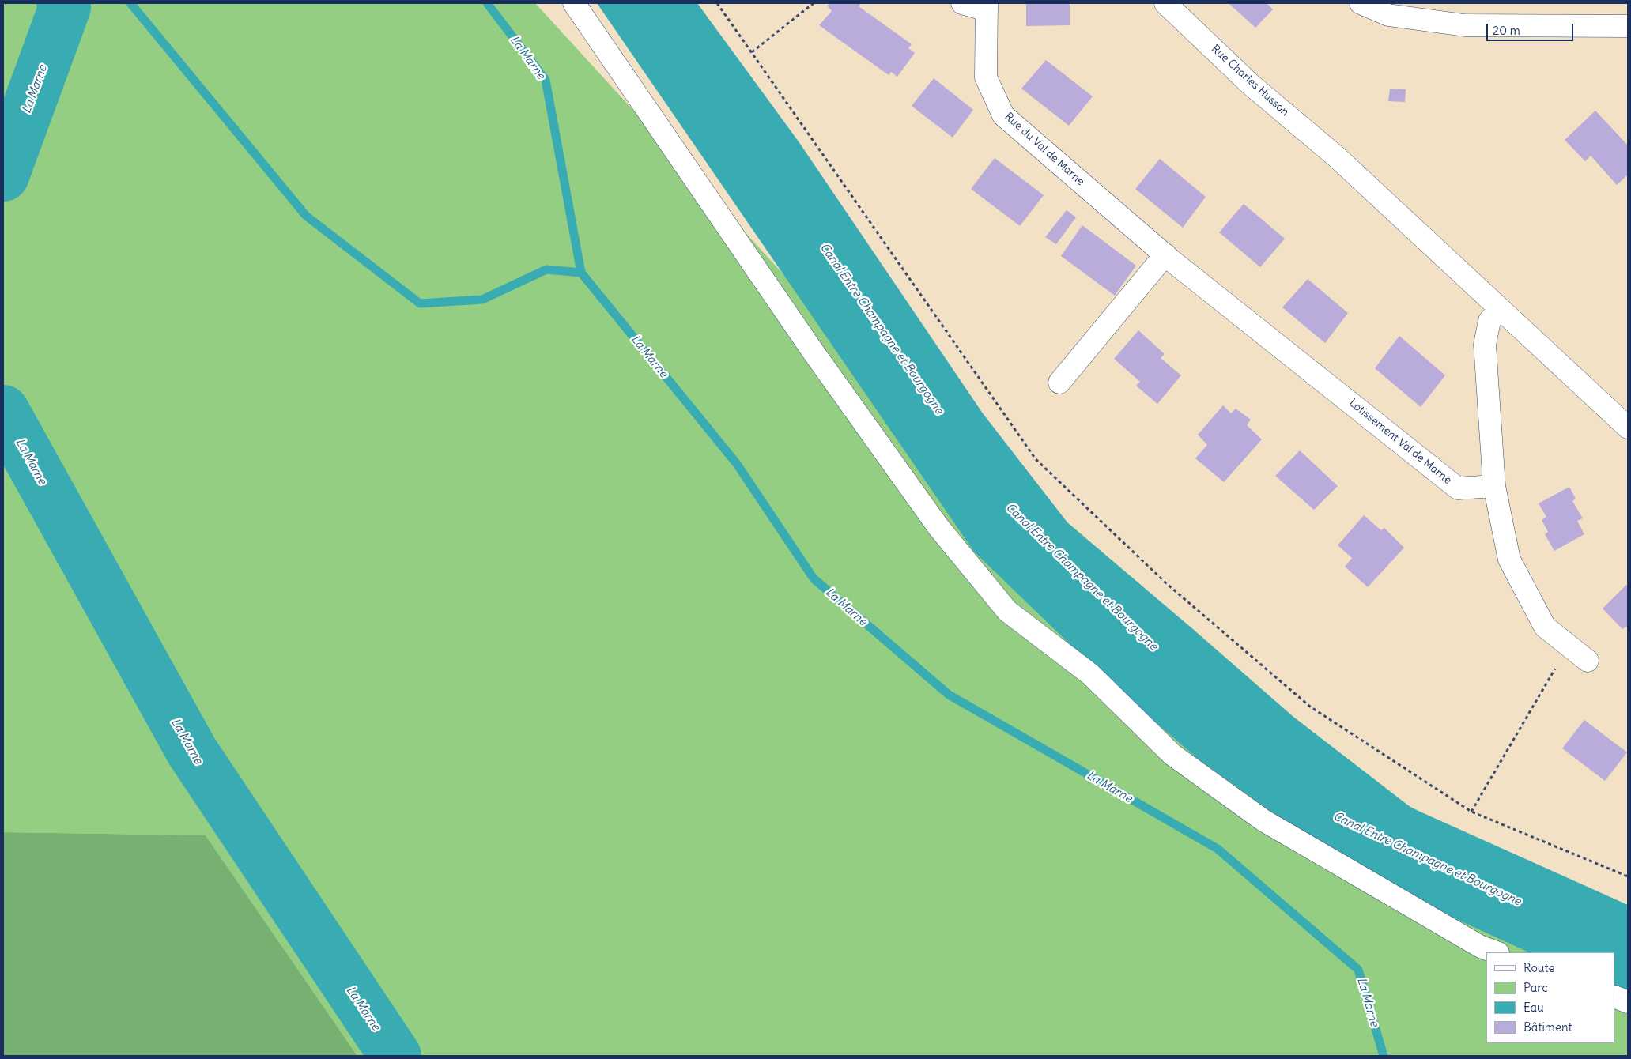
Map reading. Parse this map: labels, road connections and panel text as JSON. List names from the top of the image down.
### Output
{
  "streets": {
    "street": ["Rue Charles Husson", "Rue du Val de Marne", "Lotissement Val de Marne"]
  },
  "crossings": [
    ["Rue du Val de Marne", "Lotissement Val de Marne"]
  ],
  "water": ["La Marne", "Canal Entre Champagne et Bourgogne"],
  "legend": [
    "Route",
    "Parc",
    "Eau",
    "Bâtiment"
  ],
  "scale_bar": "20 m"
}
